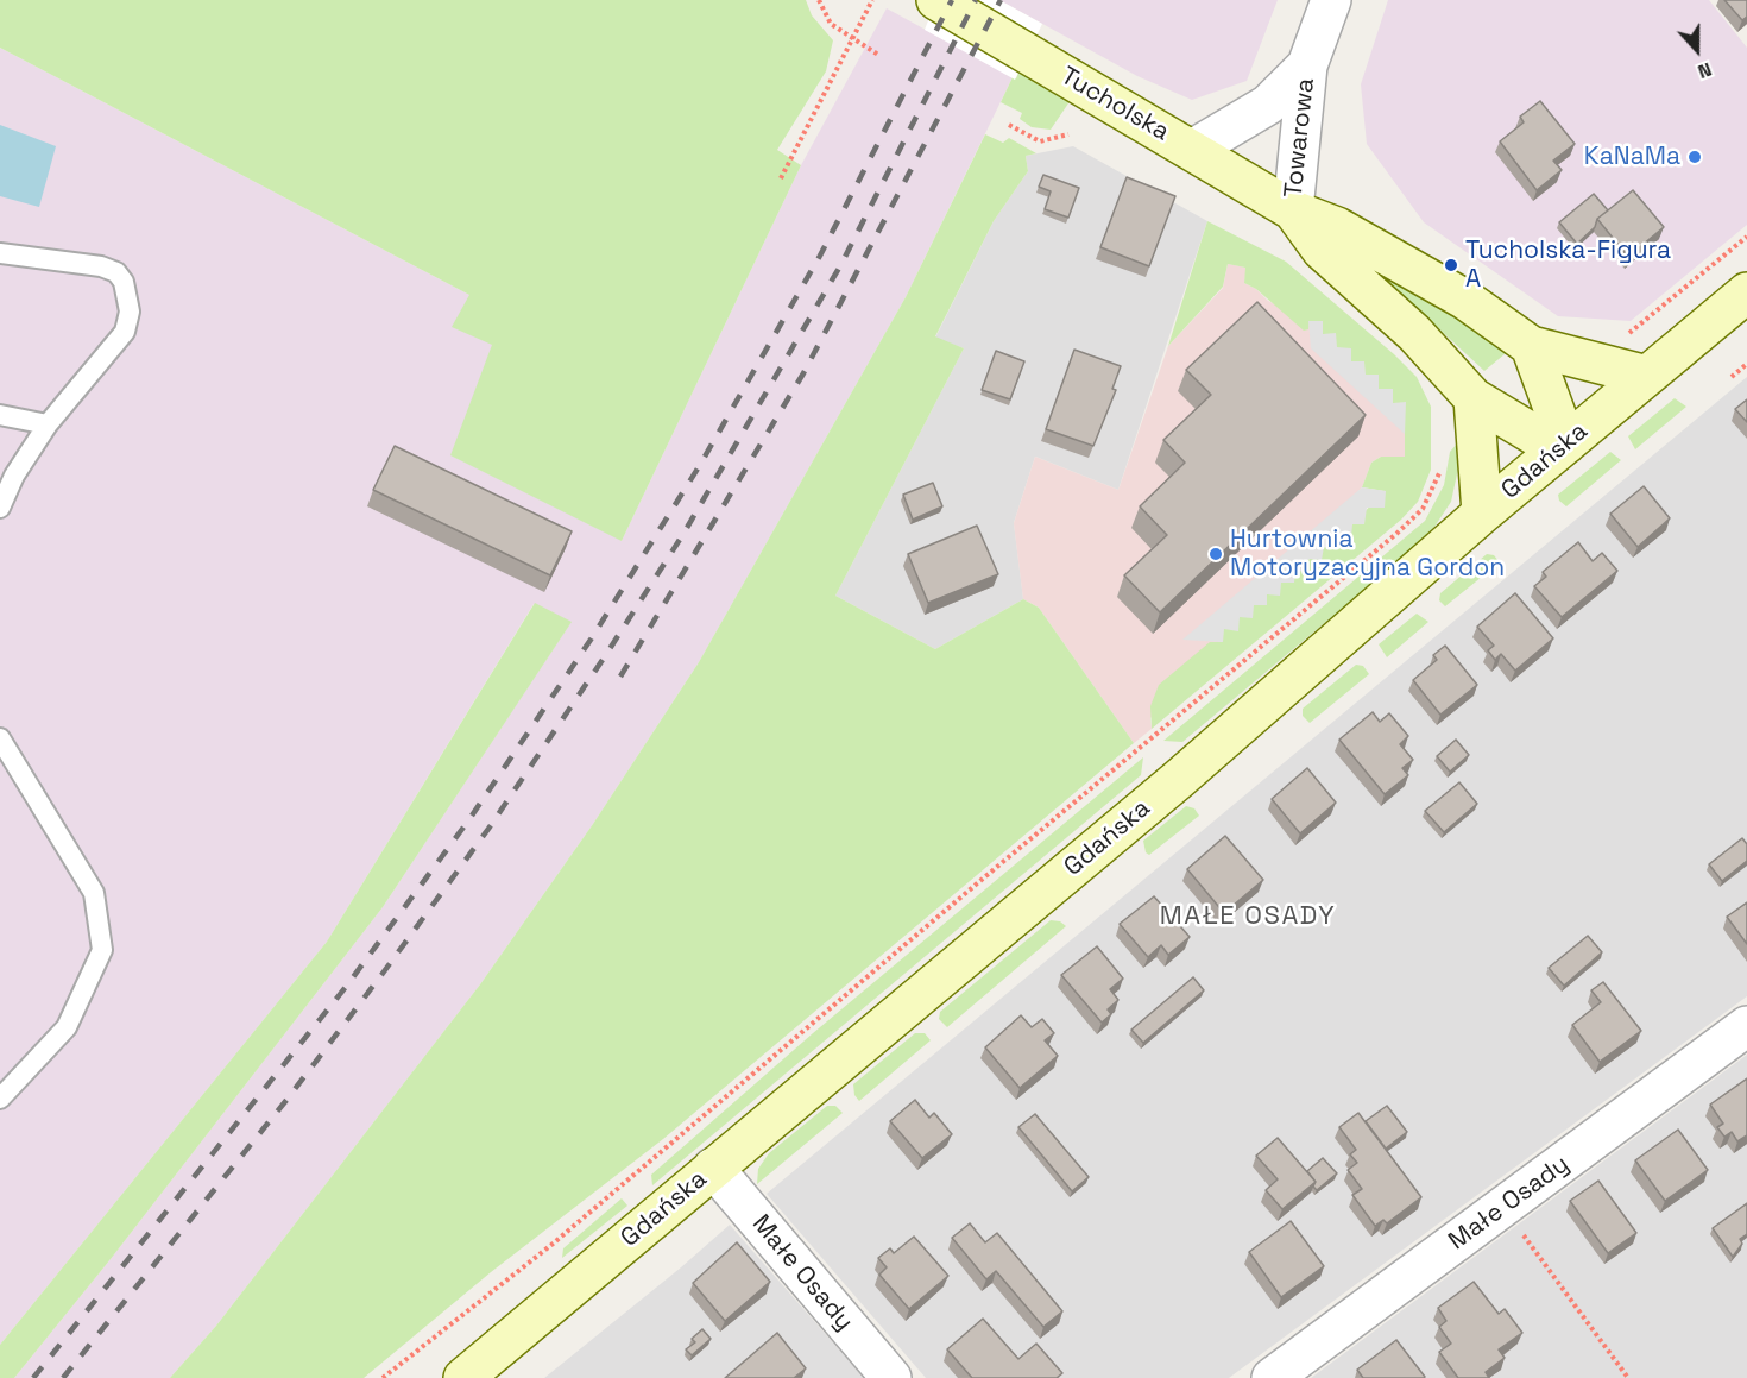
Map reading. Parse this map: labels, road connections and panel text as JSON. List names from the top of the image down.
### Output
{
  "streets": {
    "main road": ["Tucholska", "Gdańska"],
    "street": ["Towarowa", "Małe Osady"]
  },
  "crossings": [
    ["Tucholska", "Towarowa"],
    ["Tucholska", "Gdańska"],
    ["Gdańska", "Małe Osady"]
  ],
  "districts": ["MAŁE OSADY"],
  "places": ["KaNaMa", "Tucholska-Figura A", "Hurtownia Motoryzacyjna Gordon"],
  "north": "bottom"
}
